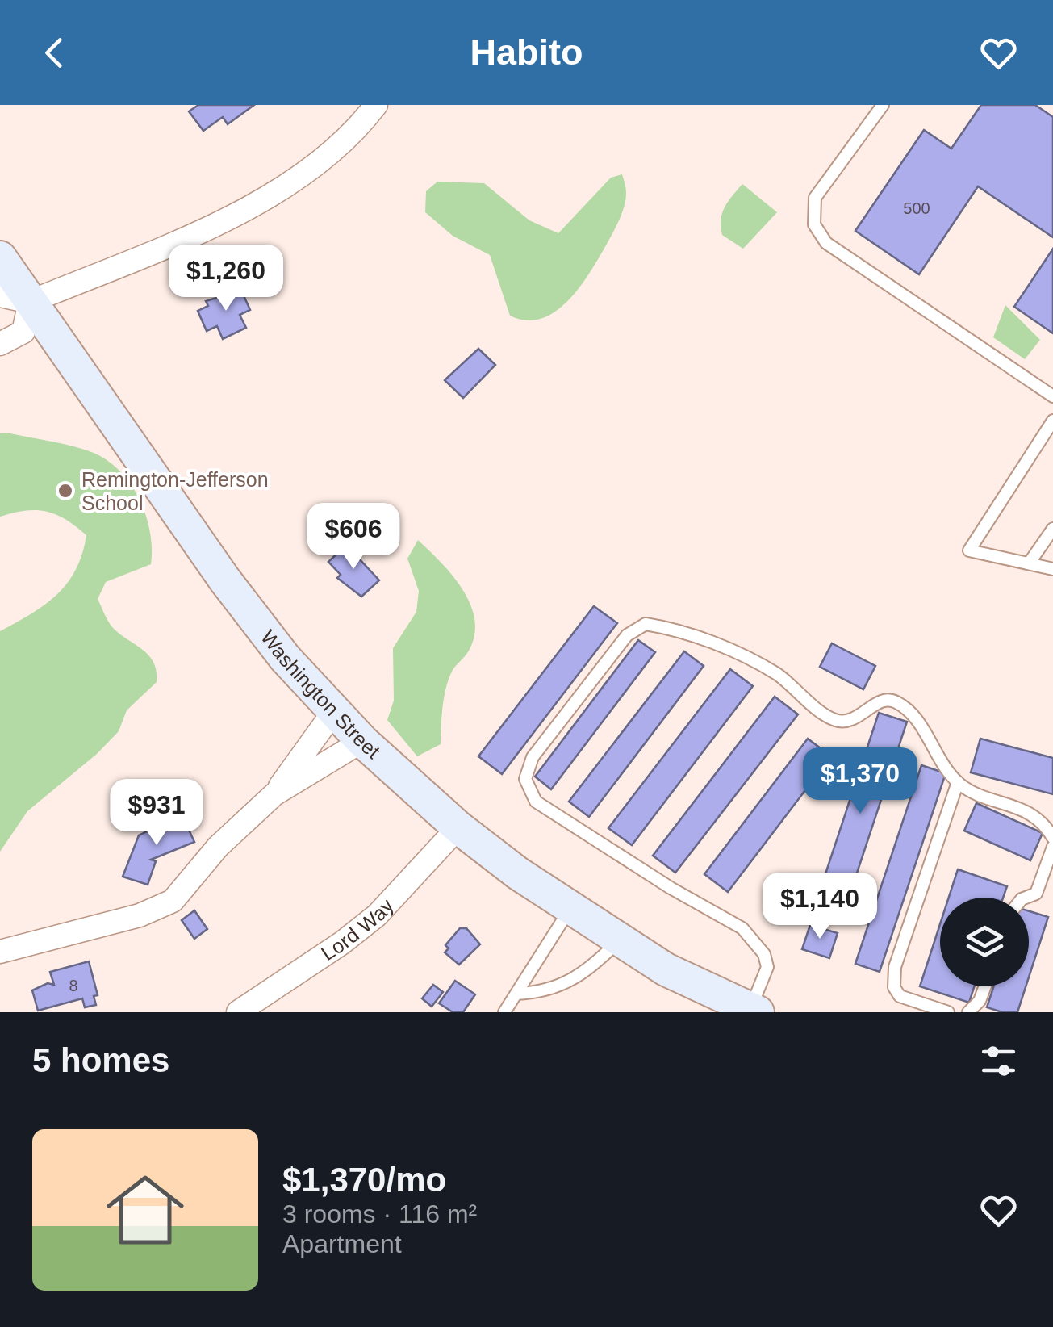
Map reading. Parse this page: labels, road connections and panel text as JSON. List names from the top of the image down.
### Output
{
  "streets": {
    "main road": ["Washington Street"],
    "street": ["Lord Way"]
  },
  "crossings": [
    ["Washington Street", "Lord Way"]
  ],
  "places": ["Remington-Jefferson School"],
  "house_numbers": ["500", "8"],
  "page": {
    "header": "Habito",
    "price": [
      "$1,260",
      "$606",
      "$1,370",
      "$931",
      "$1,140"
    ],
    "heading": "5 homes",
    "list": [
      {
        "name": "$1,370/mo",
        "note": "3 rooms · 116 m² · Apartment"
      }
    ]
  }
}
